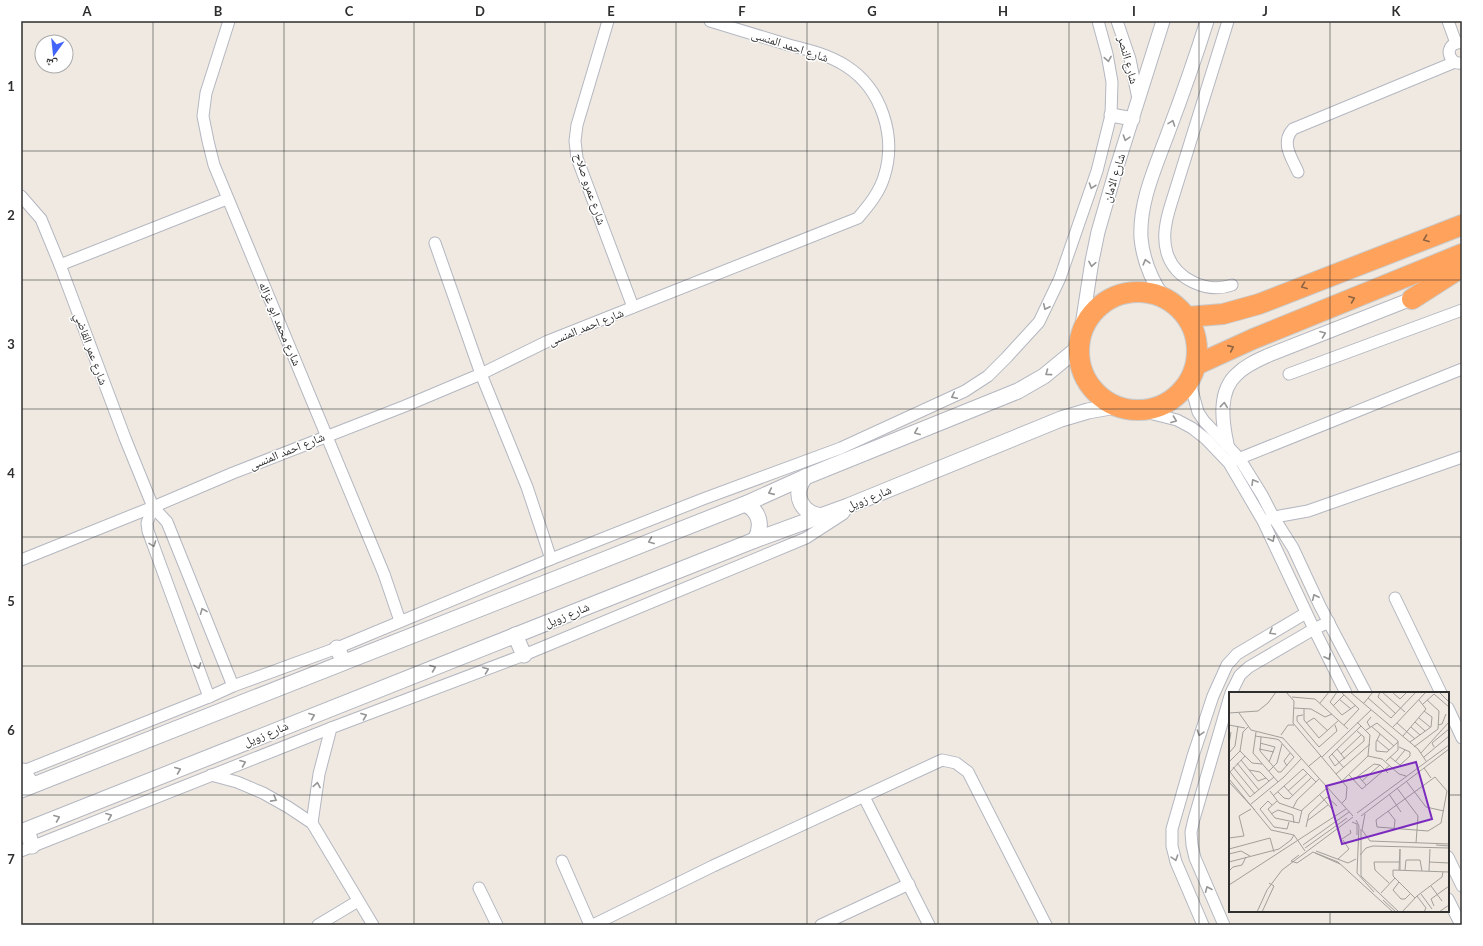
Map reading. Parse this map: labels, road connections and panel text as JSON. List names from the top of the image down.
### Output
{
  "streets": {
    "main road": ["شارع زويل"],
    "street": [
      "شارع احمد المنسى",
      "شارع النصر",
      "شارع الامان",
      "شارع عمرو صلاح",
      "شارع محمد ابو غزاله",
      "شارع عمر القاضي"
    ]
  },
  "crossings": [
    ["شارع احمد المنسى", "شارع عمرو صلاح"],
    ["شارع احمد المنسى", "شارع محمد ابو غزاله"],
    ["شارع احمد المنسى", "شارع عمر القاضي"],
    ["شارع النصر", "شارع الامان"],
    ["شارع الامان", "شارع زويل"]
  ],
  "north": "bottom",
  "grid": {
    "columns": [
      "A",
      "B",
      "C",
      "D",
      "E",
      "F",
      "G",
      "H",
      "I",
      "J",
      "K"
    ],
    "rows": [
      "1",
      "2",
      "3",
      "4",
      "5",
      "6",
      "7"
    ]
  }
}
